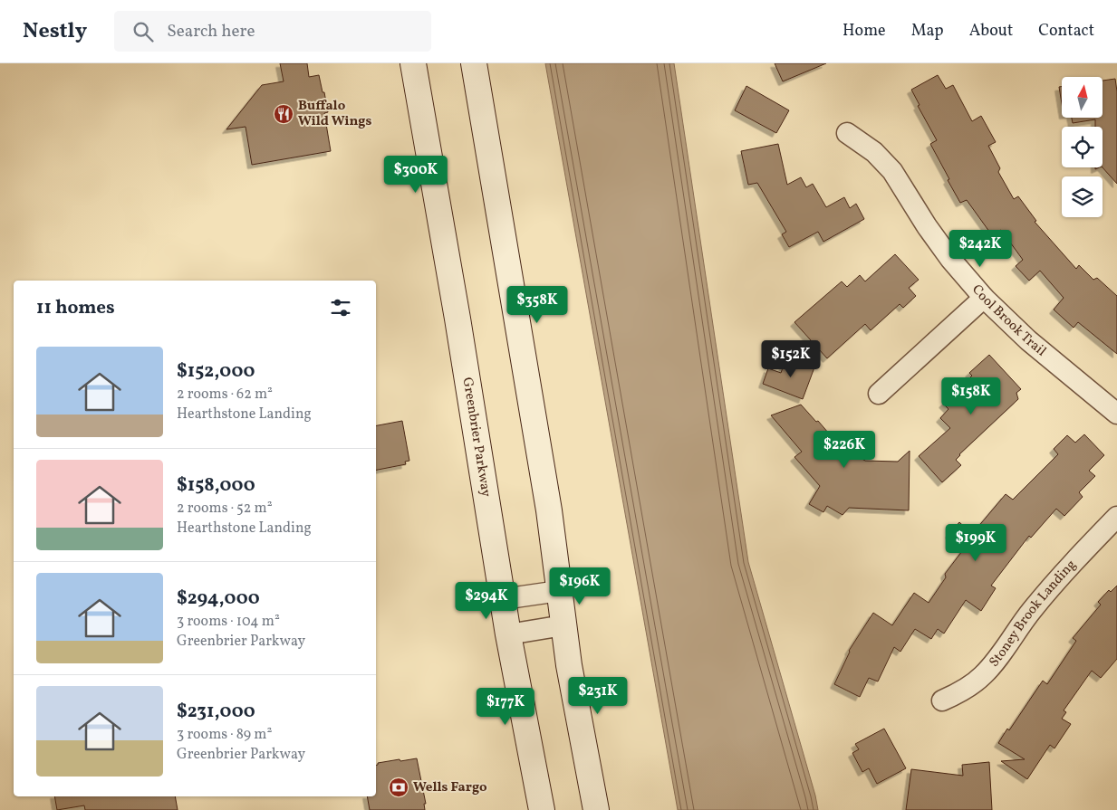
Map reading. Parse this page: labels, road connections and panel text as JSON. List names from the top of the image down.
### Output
{
  "streets": {
    "main road": ["Greenbrier Parkway"],
    "street": ["Cool Brook Trail", "Stoney Brook Landing"]
  },
  "places": {
    "restaurant": ["Buffalo Wild Wings"],
    "bank": ["Wells Fargo"]
  },
  "north": "top",
  "page": {
    "header": "Nestly",
    "search": "Search here",
    "nav": [
      "Home",
      "Map",
      "About",
      "Contact"
    ],
    "price": [
      "$300K",
      "$242K",
      "$358K",
      "$152K",
      "$158K",
      "$226K",
      "$199K",
      "$196K",
      "$294K",
      "$231K",
      "$177K"
    ],
    "heading": "11 homes",
    "list": [
      {
        "name": "$152,000",
        "note": "2 rooms · 62 m² · Hearthstone Landing"
      },
      {
        "name": "$158,000",
        "note": "2 rooms · 52 m² · Hearthstone Landing"
      },
      {
        "name": "$294,000",
        "note": "3 rooms · 104 m² · Greenbrier Parkway"
      },
      {
        "name": "$231,000",
        "note": "3 rooms · 89 m² · Greenbrier Parkway"
      }
    ]
  }
}
